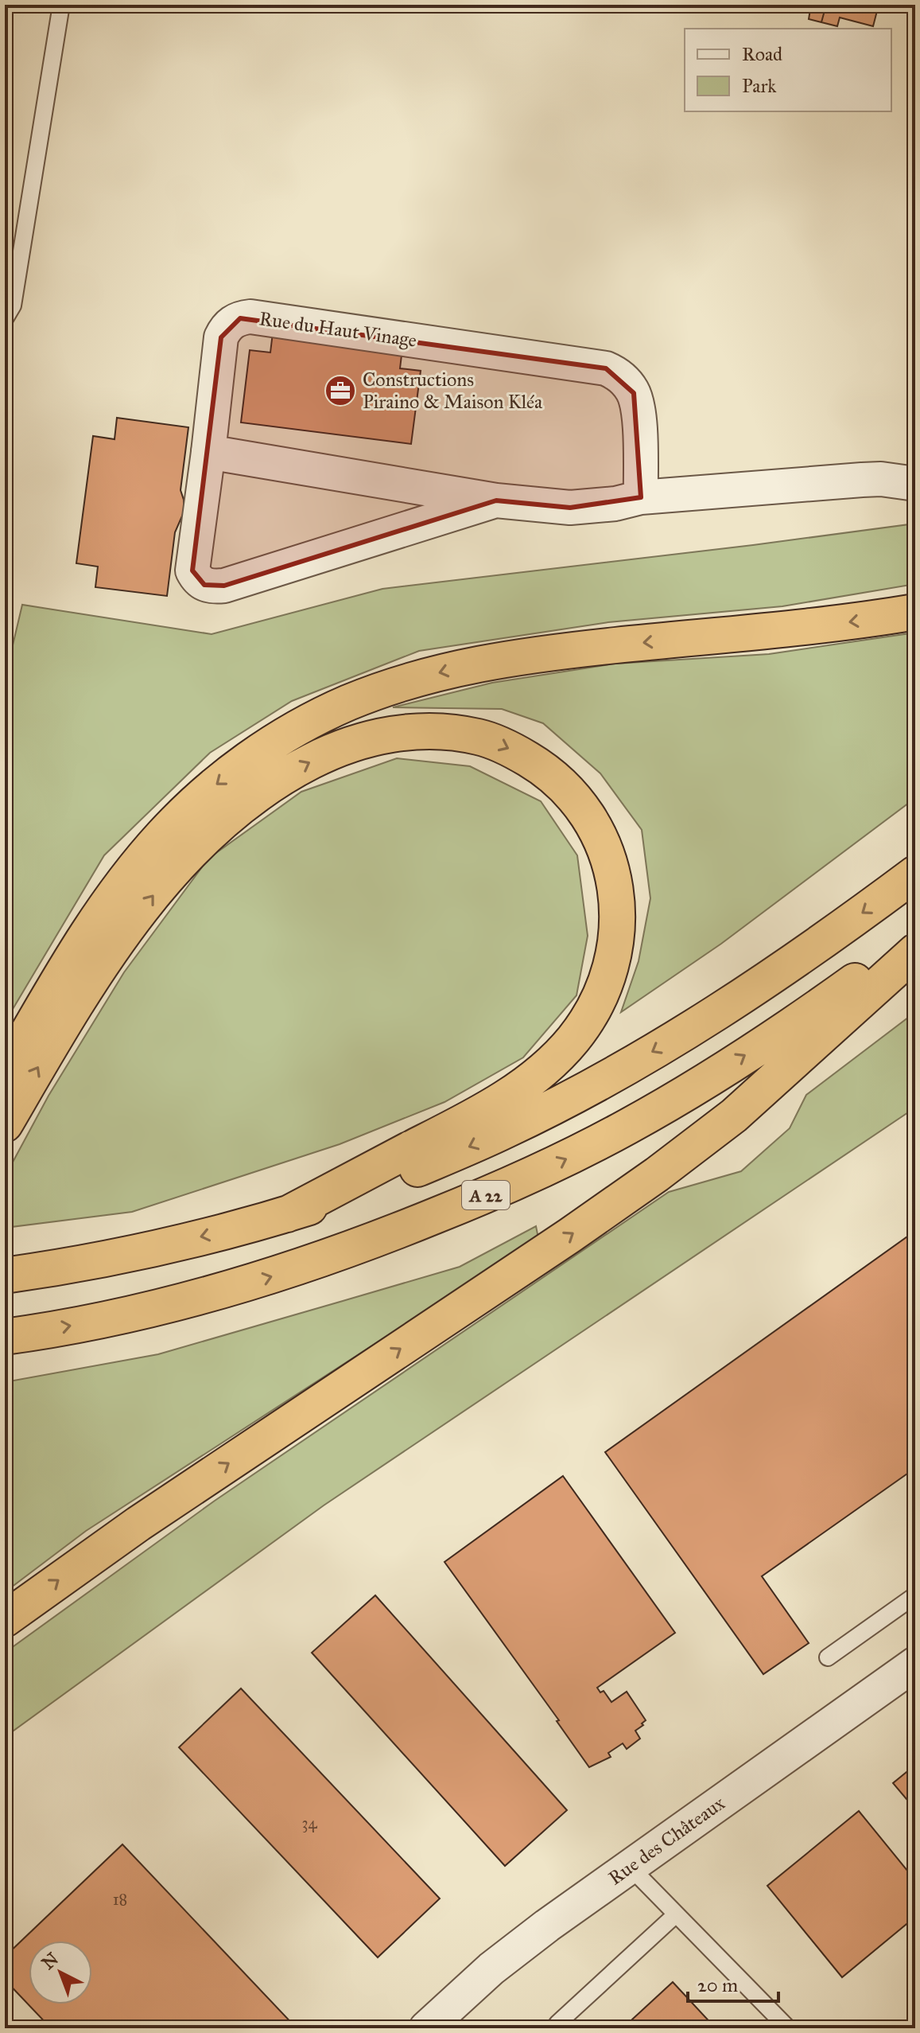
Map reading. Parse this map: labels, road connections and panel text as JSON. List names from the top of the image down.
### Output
{
  "streets": {
    "highway": ["A 22"],
    "street": ["Rue du Haut Vinage", "Rue des Châteaux"]
  },
  "places": {
    "office": ["Constructions Piraino & Maison Kléa"]
  },
  "house_numbers": ["34", "18"],
  "legend": ["Road", "Park"],
  "scale_bar": "20 m",
  "north": "top left"
}
